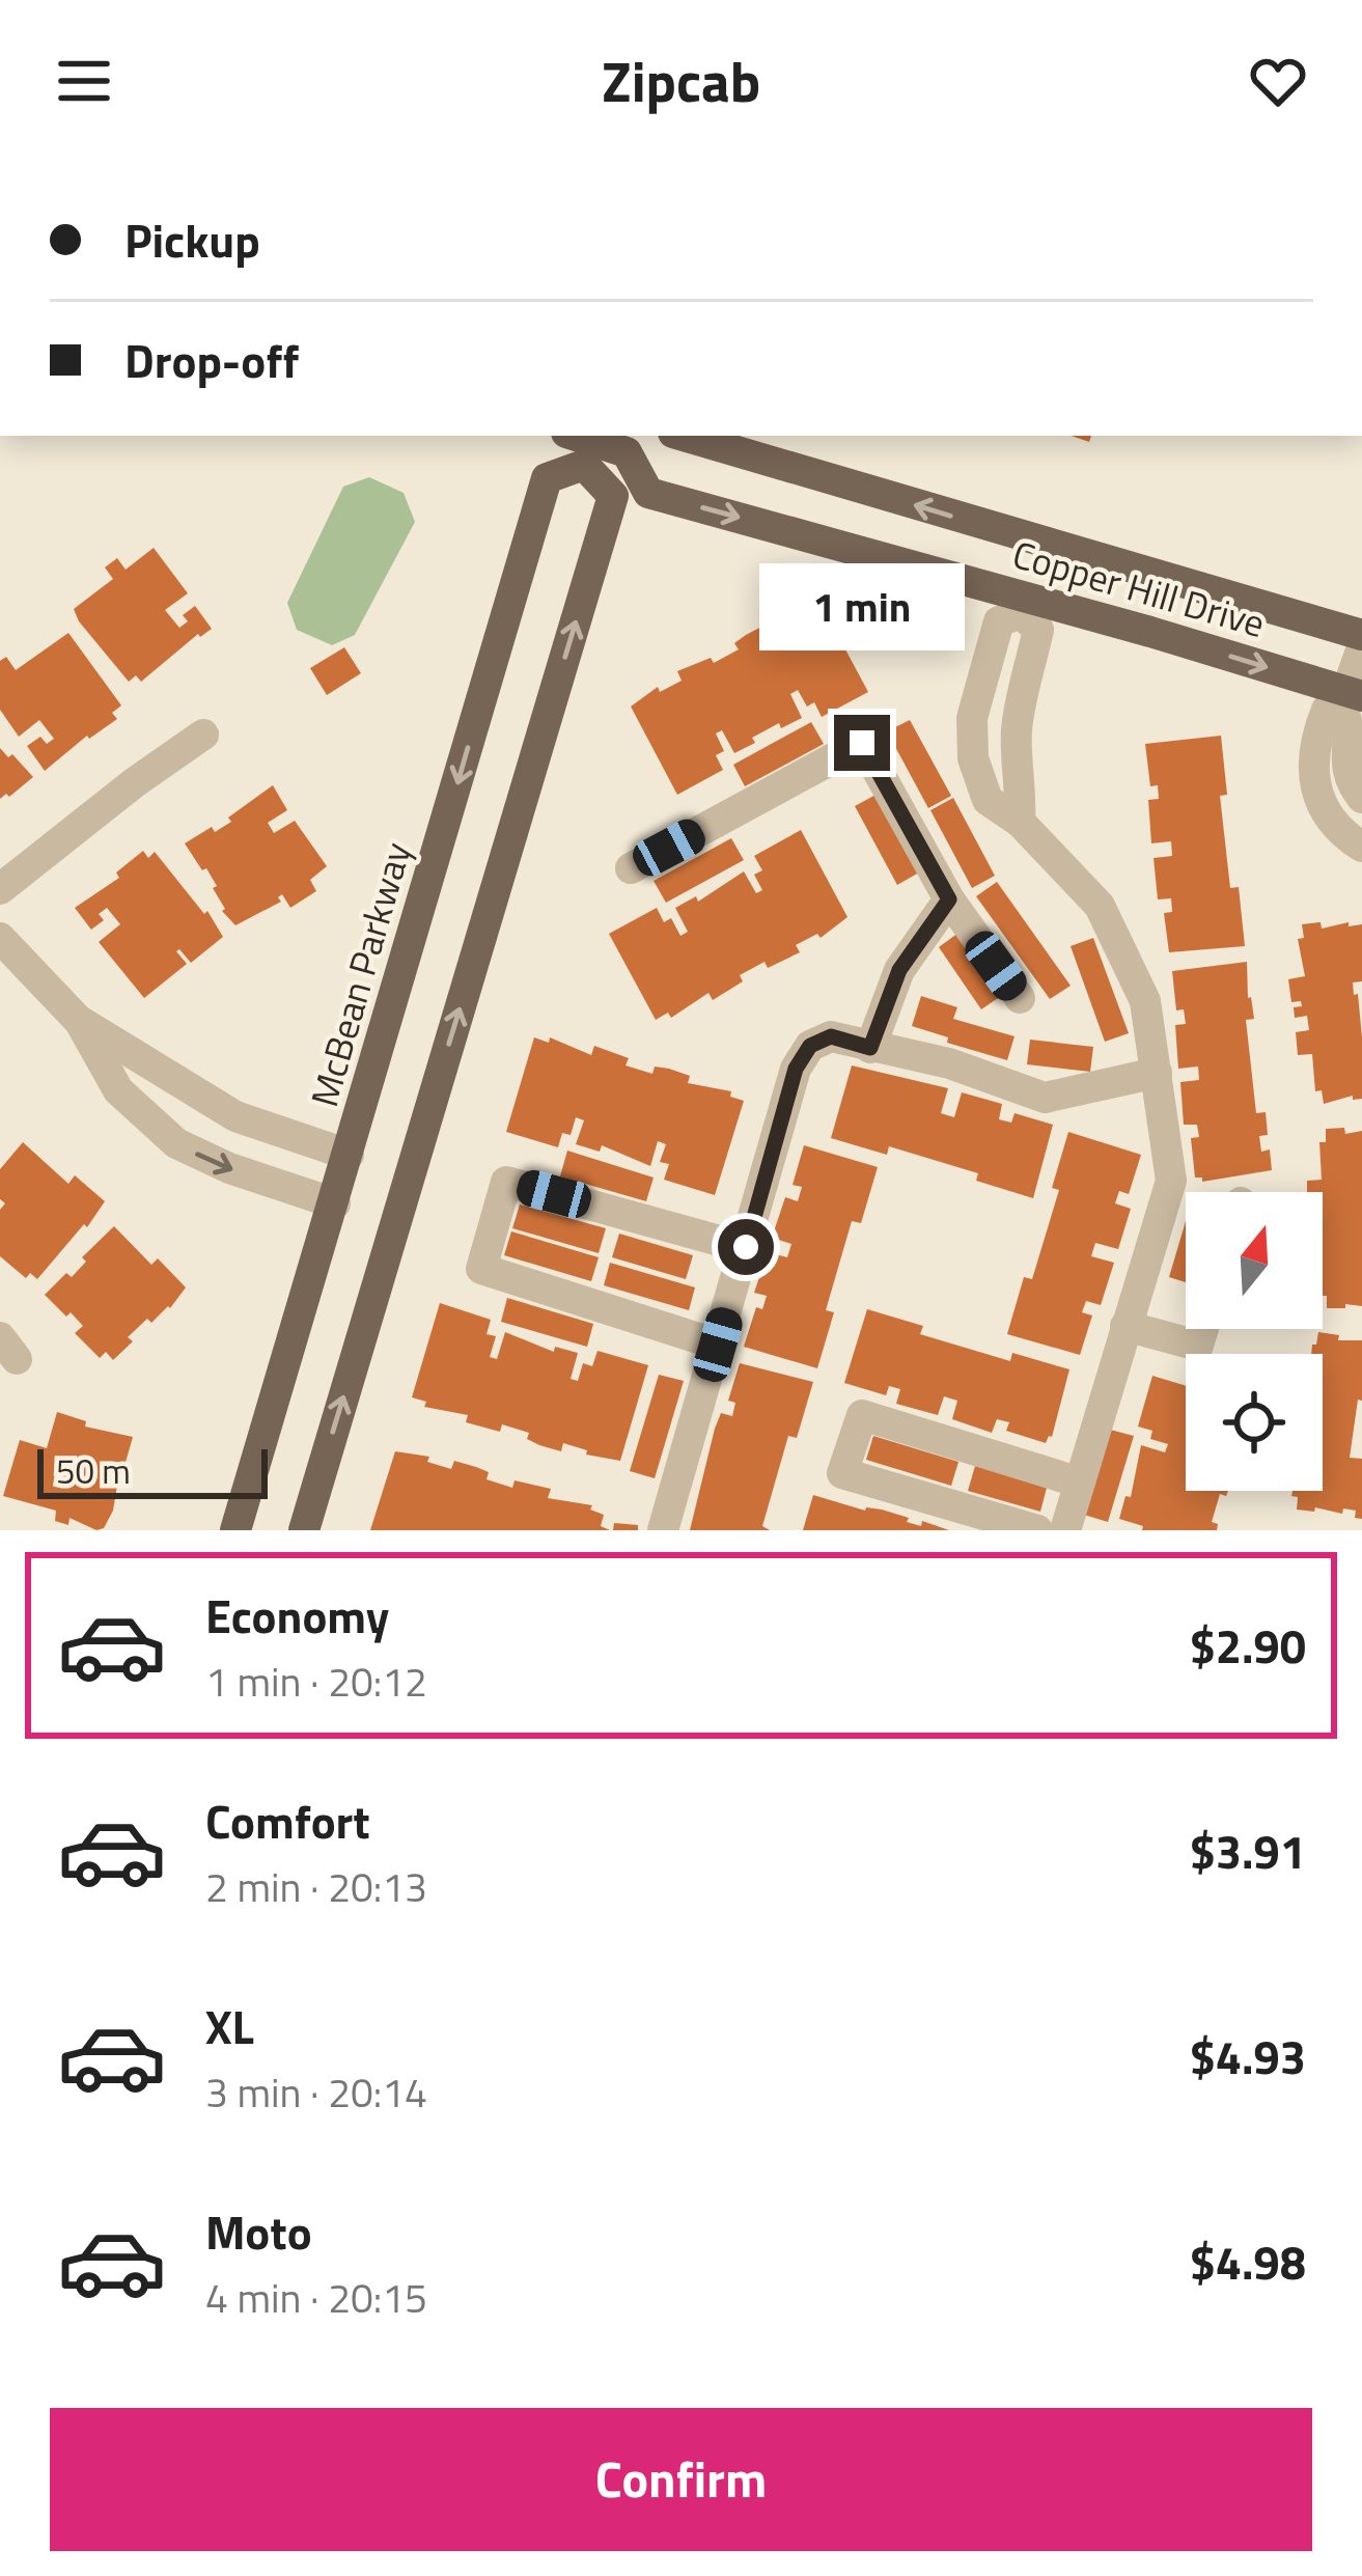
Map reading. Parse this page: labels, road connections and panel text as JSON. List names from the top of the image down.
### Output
{
  "streets": {
    "main road": ["Copper Hill Drive", "McBean Parkway"]
  },
  "scale_bar": "50 m",
  "north": "top",
  "page": {
    "header": "Zipcab",
    "banner": ["Pickup", "Drop-off"],
    "bubble": "1 min",
    "scale": "50 m",
    "list": [
      {
        "name": "Economy",
        "note": "1 min · 20:12",
        "value": "$2.90"
      },
      {
        "name": "Comfort",
        "note": "2 min · 20:13",
        "value": "$3.91"
      },
      {
        "name": "XL",
        "note": "3 min · 20:14",
        "value": "$4.93"
      },
      {
        "name": "Moto",
        "note": "4 min · 20:15",
        "value": "$4.98"
      }
    ],
    "buttons": "Confirm"
  }
}
